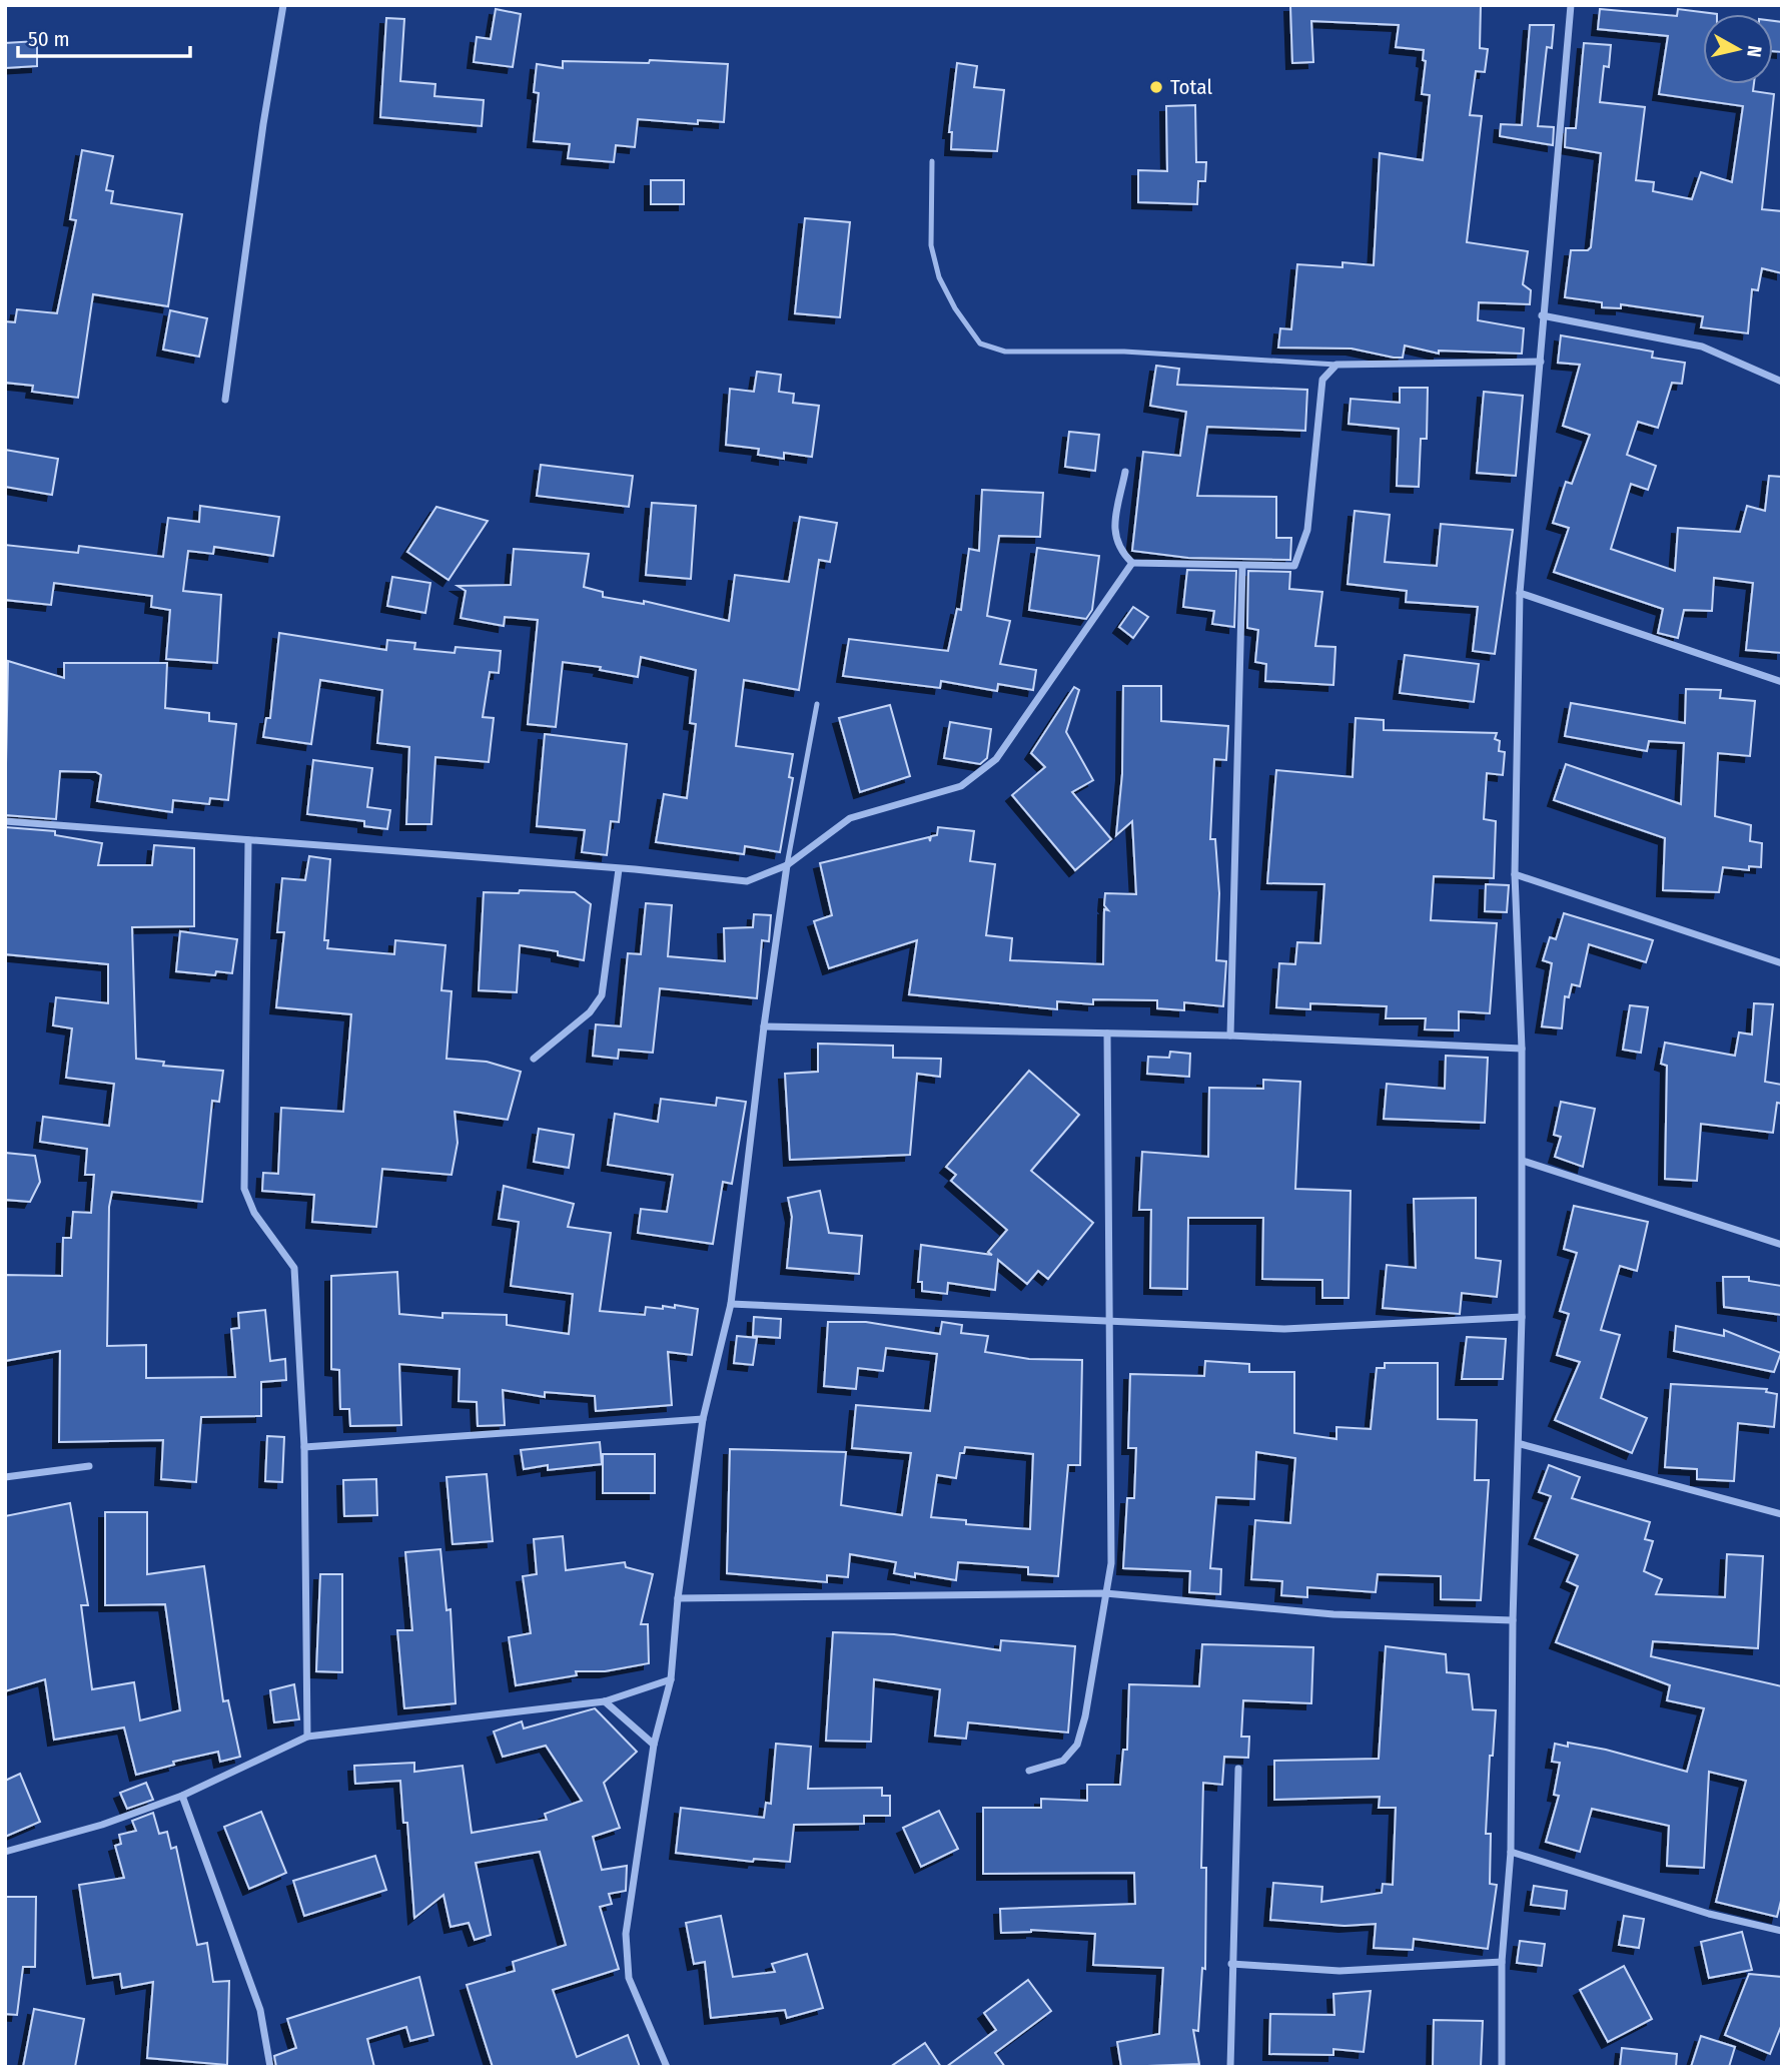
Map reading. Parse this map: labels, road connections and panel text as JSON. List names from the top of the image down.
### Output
{
  "places": ["Total"],
  "scale_bar": "50 m",
  "north": "right"
}
